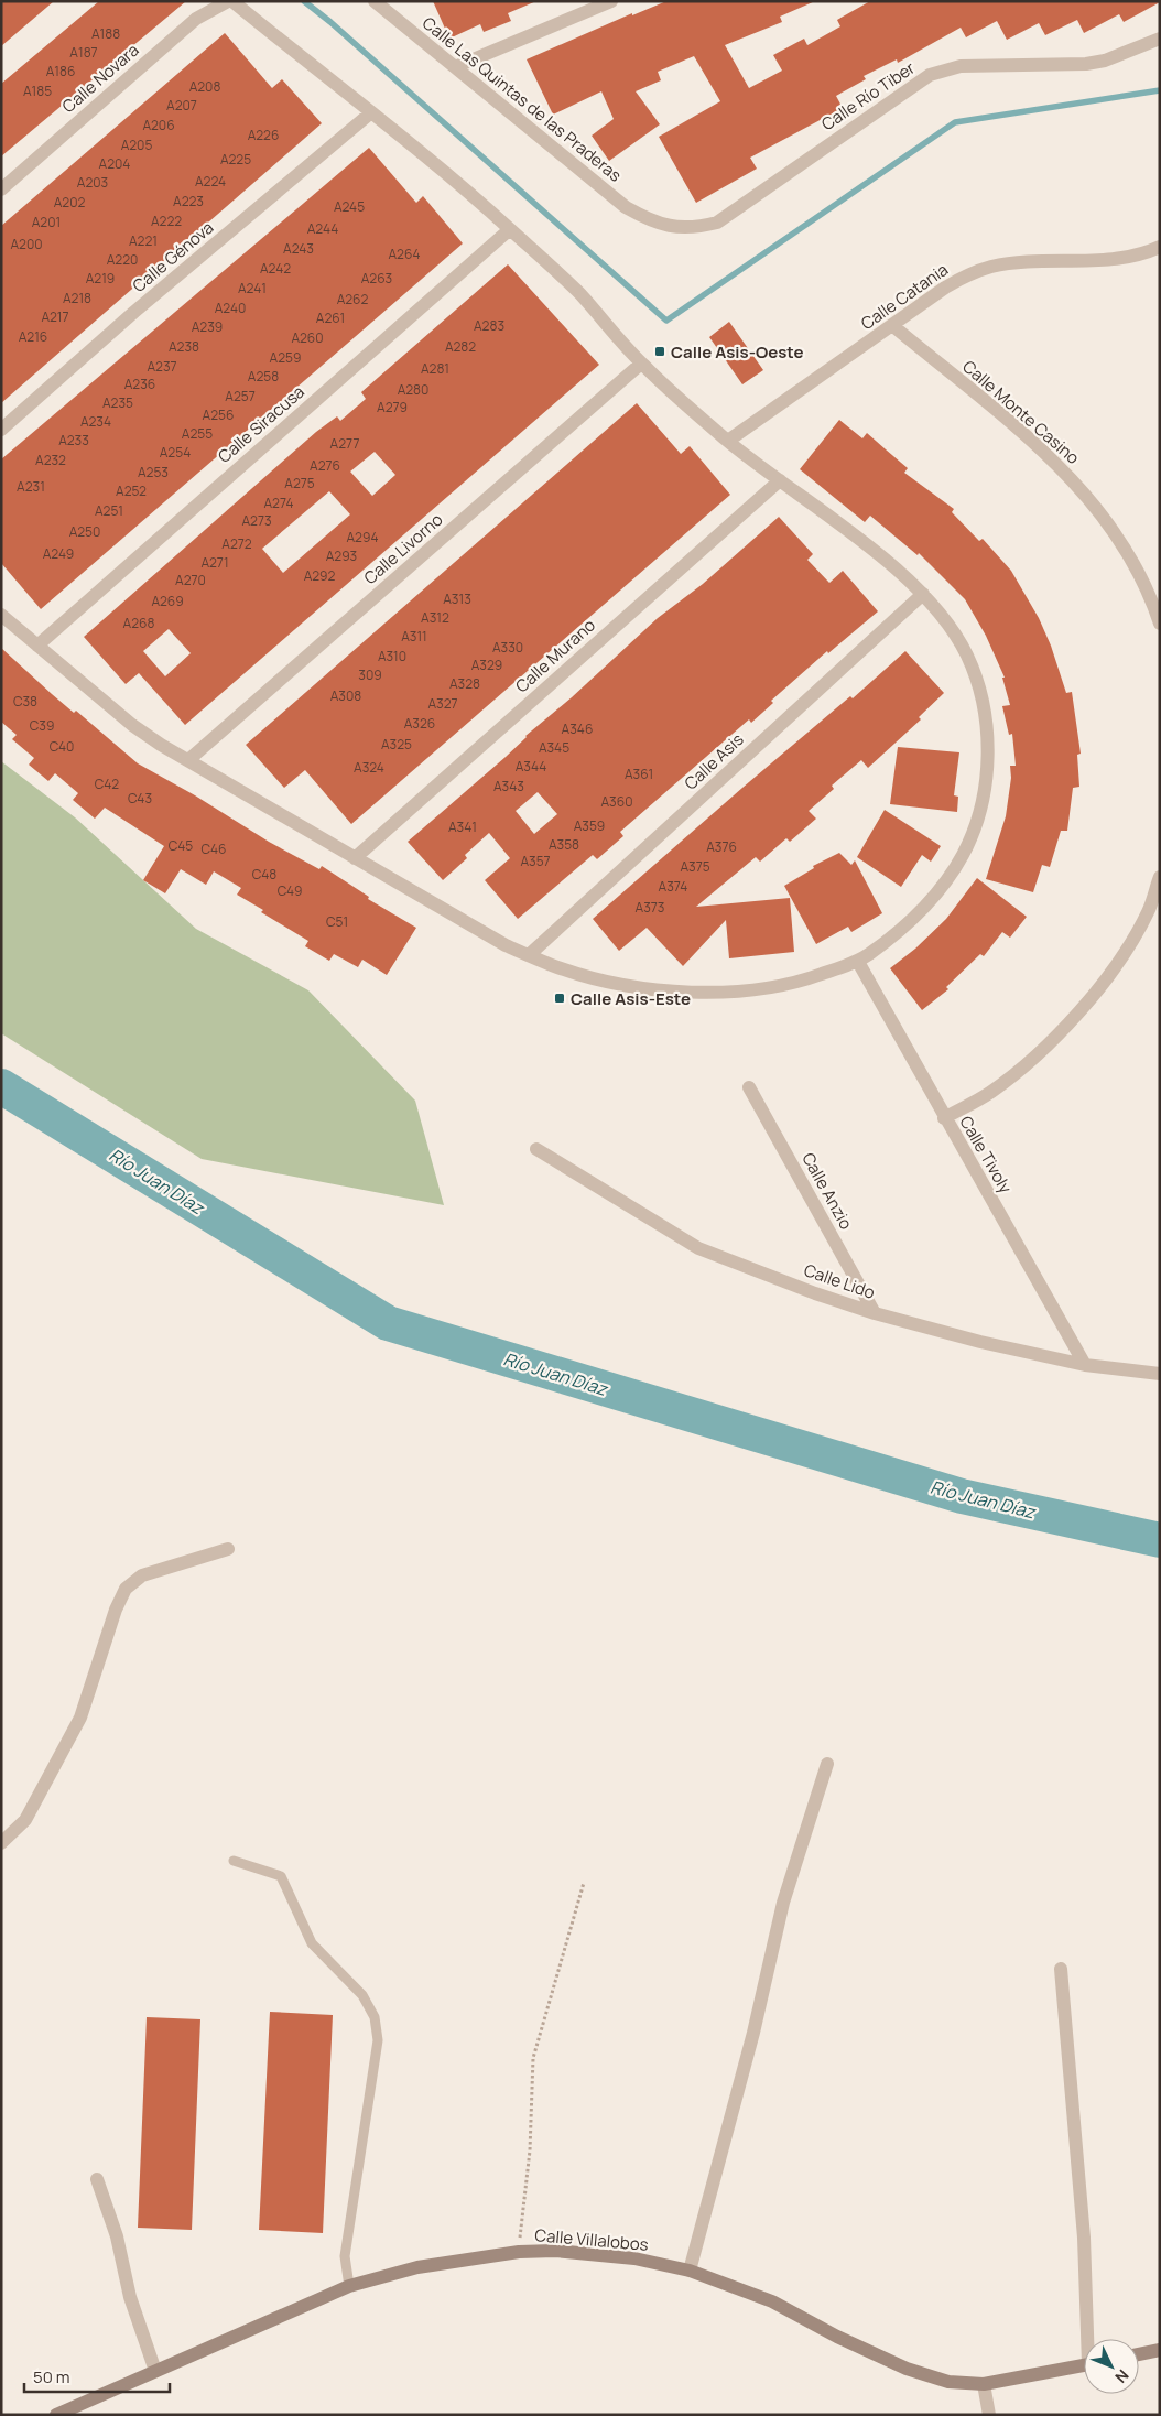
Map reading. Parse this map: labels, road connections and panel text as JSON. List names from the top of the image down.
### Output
{
  "streets": {
    "main road": ["Calle Villalobos"],
    "street": [
      "Calle Novara",
      "Calle Río Tiber",
      "Calle Las Quintas de las Praderas",
      "Calle Génova",
      "Calle Catania",
      "Calle Monte Casino",
      "Calle Siracusa",
      "Calle Livorno",
      "Calle Murano",
      "Calle Asis",
      "Calle Tivoly",
      "Calle Anzio",
      "Calle Lido"
    ]
  },
  "crossings": [
    ["Calle Río Tiber", "Calle Las Quintas de las Praderas"],
    ["Calle Catania", "Calle Monte Casino"],
    ["Calle Tivoly", "Calle Lido"],
    ["Calle Anzio", "Calle Lido"]
  ],
  "water": ["Río Juan Díaz"],
  "places": {
    "transit": ["Calle Asis-Oeste", "Calle Asis-Este"]
  },
  "house_numbers": [
    "A188",
    "A187",
    "A186",
    "A208",
    "A185",
    "A207",
    "A206",
    "A226",
    "A205",
    "A225",
    "A204",
    "A224",
    "A203",
    "A223",
    "A202",
    "A245",
    "A222",
    "A201",
    "A244",
    "A221",
    "A200",
    "A243",
    "A264",
    "A220",
    "A242",
    "A219",
    "A263",
    "A241",
    "A218",
    "A262",
    "A240",
    "A217",
    "A261",
    "A283",
    "A239",
    "A216",
    "A260",
    "A238",
    "A282",
    "A259",
    "A237",
    "A281",
    "A258",
    "A236",
    "A280",
    "A257",
    "A235",
    "A279",
    "A256",
    "A234",
    "A255",
    "A233",
    "A277",
    "A254",
    "A232",
    "A276",
    "A253",
    "A275",
    "A231",
    "A252",
    "A274",
    "A251",
    "A273",
    "A250",
    "A294",
    "A272",
    "A249",
    "A293",
    "A271",
    "A292",
    "A270",
    "A313",
    "A269",
    "A312",
    "A268",
    "A311",
    "A330",
    "A310",
    "A329",
    "309",
    "A328",
    "A308",
    "C38",
    "A327",
    "A326",
    "C39",
    "A346",
    "A325",
    "C40",
    "A345",
    "A344",
    "A324",
    "A361",
    "C42",
    "A343",
    "C43",
    "A360",
    "A359",
    "A341",
    "A358",
    "C45",
    "A376",
    "C46",
    "A357",
    "A375",
    "C48",
    "A374",
    "C49",
    "A373",
    "C51"
  ],
  "scale_bar": "50 m",
  "north": "bottom right"
}
